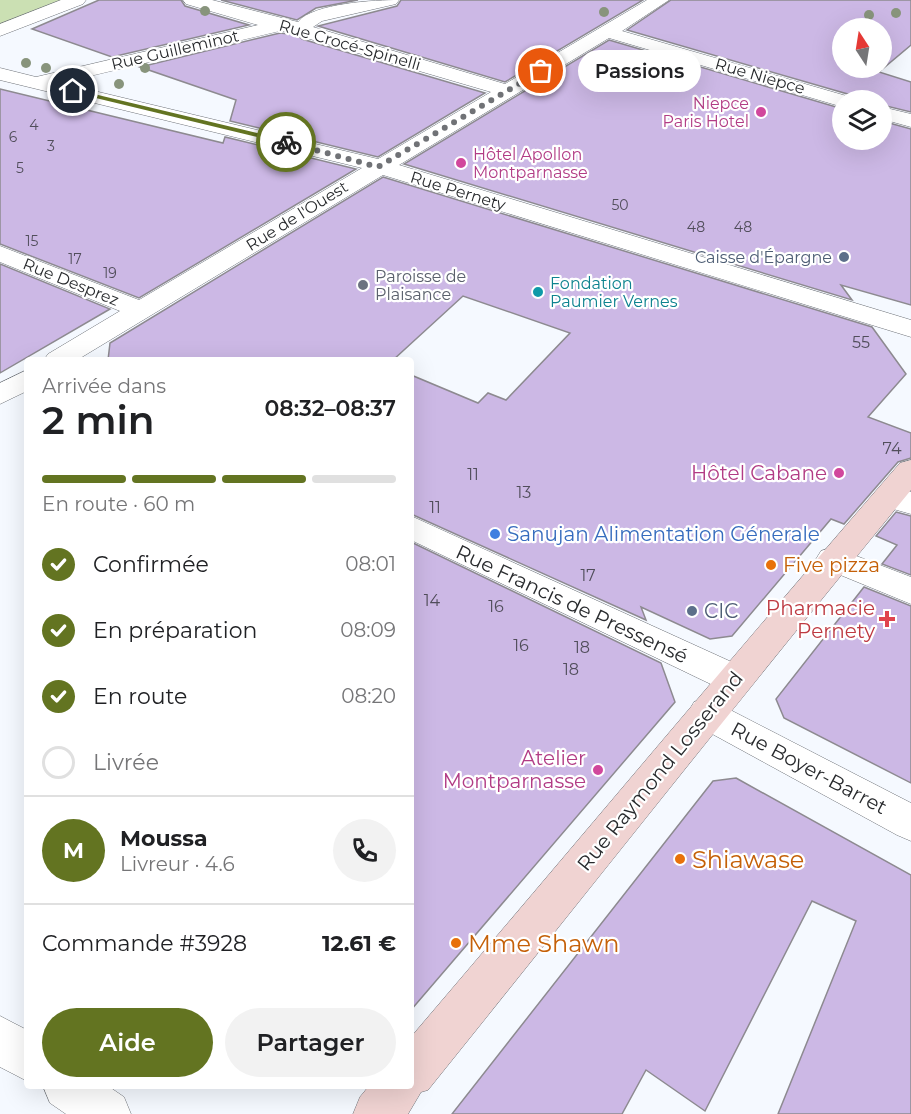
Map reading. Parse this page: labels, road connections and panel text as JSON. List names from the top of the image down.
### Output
{
  "streets": {
    "street": [
      "Rue Crocé-Spinelli",
      "Rue Guilleminot",
      "Rue Niepce",
      "Rue Pernety",
      "Rue de l'Ouest",
      "Rue Desprez",
      "Rue Francis de Pressensé",
      "Rue Boyer-Barret",
      "Rue Raymond Losserand"
    ]
  },
  "crossings": [
    ["Rue Crocé-Spinelli", "Rue Guilleminot"],
    ["Rue Crocé-Spinelli", "Rue de l'Ouest"],
    ["Rue Guilleminot", "Rue Pernety"],
    ["Rue Niepce", "Rue de l'Ouest"],
    ["Rue Pernety", "Rue de l'Ouest"],
    ["Rue de l'Ouest", "Rue Desprez"],
    ["Rue Francis de Pressensé", "Rue Raymond Losserand"],
    ["Rue Boyer-Barret", "Rue Raymond Losserand"]
  ],
  "places": {
    "other": [
      "Passions",
      "Niepce Paris Hotel",
      "Hôtel Apollon Montparnasse",
      "Caisse d'Épargne",
      "Paroisse de Plaisance",
      "Fondation Paumier Vernes",
      "Hôtel Cabane",
      "Sanujan Alimentation Génerale",
      "Five pizza",
      "CIC",
      "Atelier Montparnasse",
      "Shiawase",
      "Mme Shawn"
    ],
    "health": ["Pharmacie Pernety"]
  },
  "house_numbers": [
    "4",
    "6",
    "3",
    "5",
    "50",
    "48",
    "48",
    "15",
    "17",
    "19",
    "55",
    "74",
    "11",
    "13",
    "11",
    "17",
    "14",
    "16",
    "16",
    "18",
    "18"
  ],
  "north": "top",
  "page": {
    "bubble": "Passions",
    "heading": ["2 min", "Arrivée dans", "08:32–08:37"],
    "panel": [
      "Moussa",
      "Livreur · 4.6",
      "Commande #3928",
      "12.61 €"
    ],
    "bar": "En route · 60 m",
    "list": [
      ["Confirmée", "08:01"],
      ["En préparation", "08:09"],
      ["En route", "08:20"],
      "Livrée"
    ],
    "round": "M",
    "buttons": ["Aide", "Partager"]
  }
}
